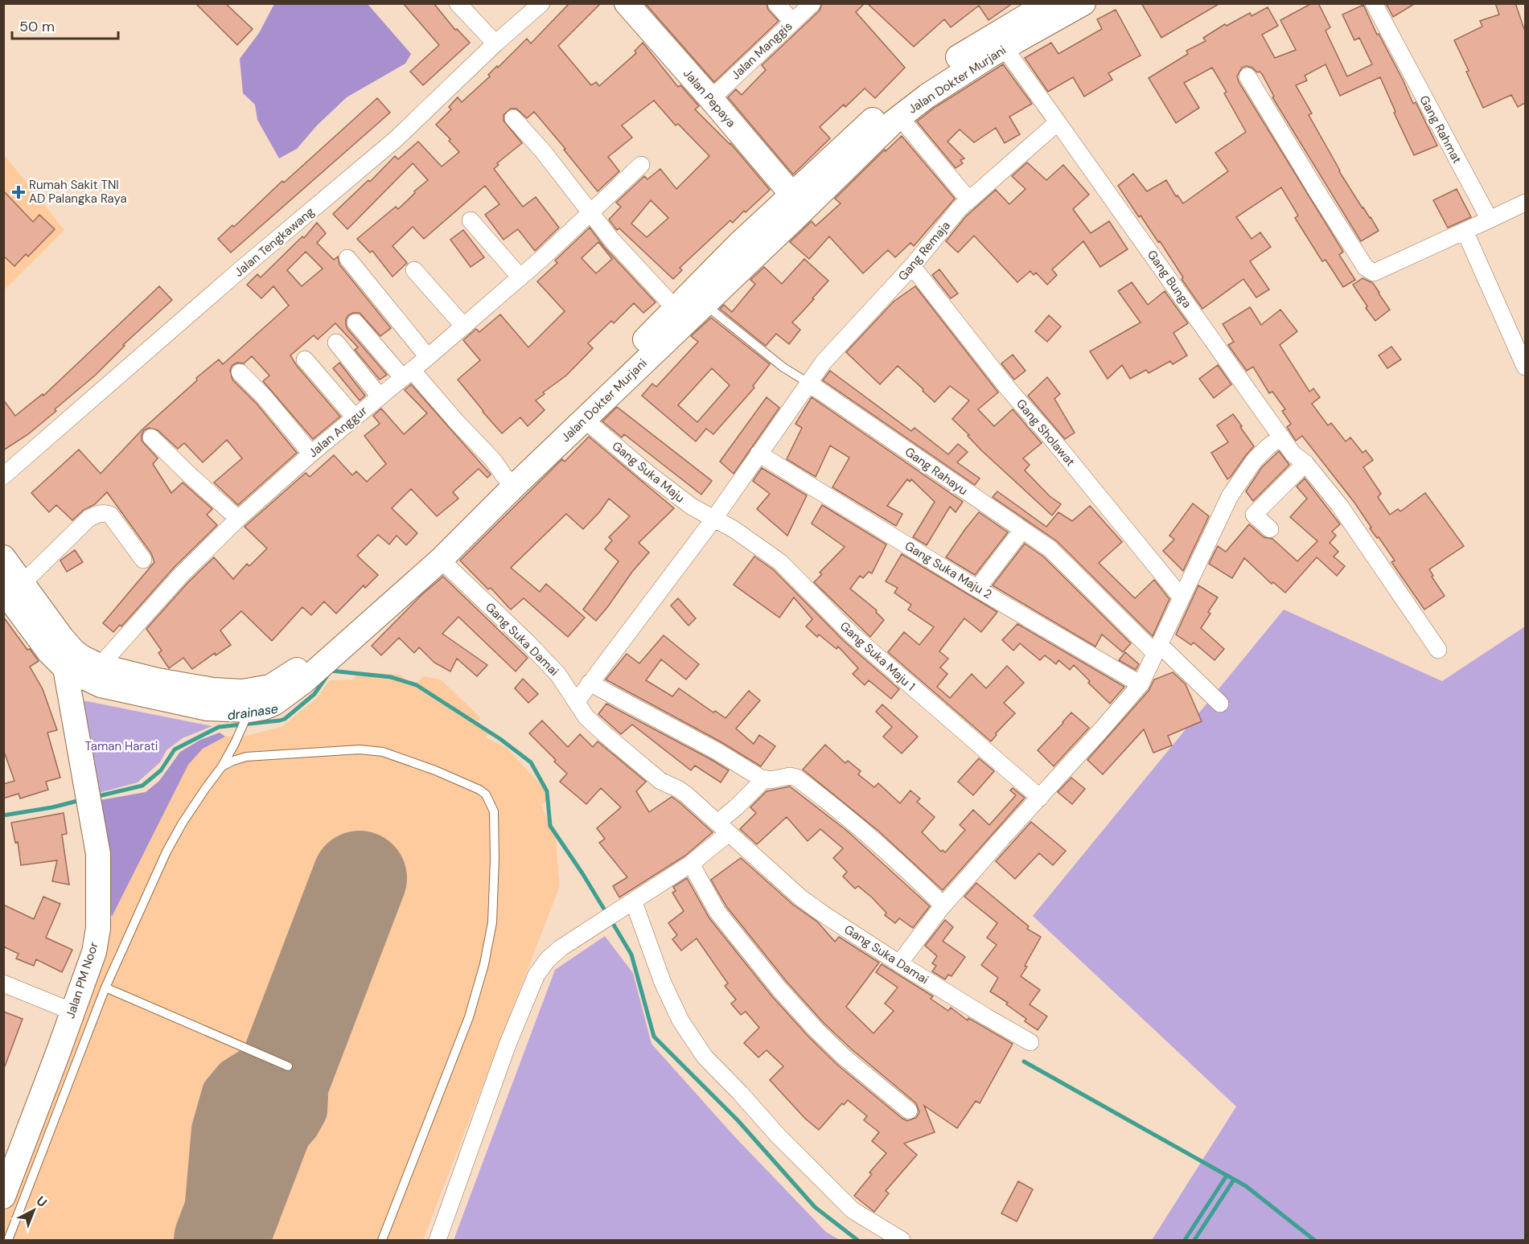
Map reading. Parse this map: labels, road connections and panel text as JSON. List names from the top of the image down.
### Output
{
  "streets": {
    "main road": ["Jalan Dokter Murjani", "Jalan Pepaya", "Jalan PM Noor"],
    "street": [
      "Jalan Manggis",
      "Gang Rahmat",
      "Jalan Tengkawang",
      "Gang Remaja",
      "Gang Bunga",
      "Jalan Anggur",
      "Gang Sholawat",
      "Gang Rahayu",
      "Gang Suka Maju",
      "Gang Suka Maju 2",
      "Gang Suka Damai",
      "Gang Suka Maju 1"
    ]
  },
  "crossings": [
    ["Jalan Manggis", "Jalan Pepaya"],
    ["Jalan Dokter Murjani", "Jalan Pepaya"],
    ["Jalan Dokter Murjani", "Gang Bunga"],
    ["Jalan Dokter Murjani", "Jalan Anggur"],
    ["Jalan Dokter Murjani", "Gang Rahayu"],
    ["Jalan Dokter Murjani", "Gang Suka Maju"],
    ["Jalan Dokter Murjani", "Gang Suka Damai"],
    ["Gang Remaja", "Gang Bunga"],
    ["Gang Remaja", "Gang Sholawat"],
    ["Gang Remaja", "Gang Rahayu"],
    ["Gang Remaja", "Gang Suka Maju"],
    ["Gang Remaja", "Gang Suka Maju 2"],
    ["Gang Remaja", "Gang Suka Damai"],
    ["Gang Remaja", "Gang Suka Maju 1"],
    ["Gang Suka Maju", "Gang Suka Maju 1"]
  ],
  "water": ["drainase"],
  "parks": ["Taman Harati"],
  "places": {
    "health": ["Rumah Sakit TNI AD Palangka Raya"]
  },
  "scale_bar": "50 m",
  "north": "top right"
}
